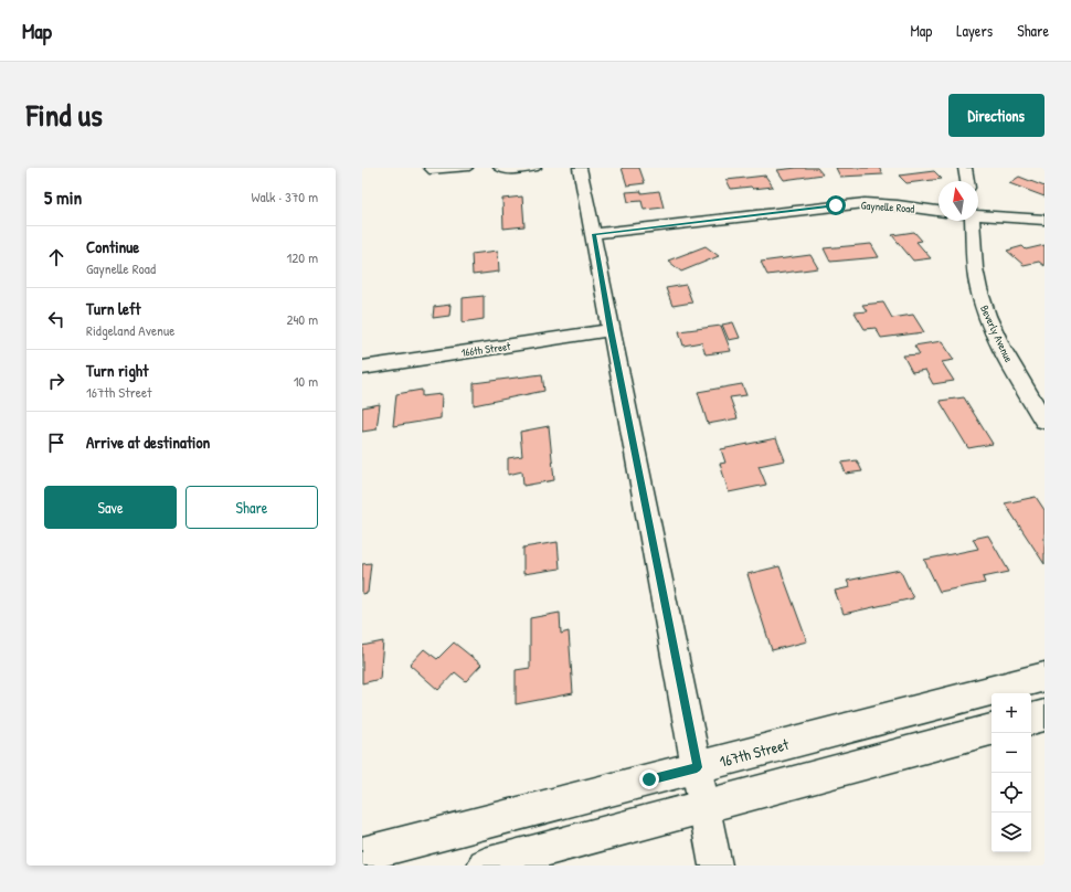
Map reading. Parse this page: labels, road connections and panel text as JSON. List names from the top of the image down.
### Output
{
  "streets": {
    "main road": ["167th Street"],
    "street": ["Gaynelle Road", "Beverly Avenue", "166th Street"]
  },
  "north": "top",
  "page": {
    "header": "Map",
    "nav": ["Map", "Layers", "Share"],
    "title": "Find us",
    "buttons": [
      "Directions",
      ["Save", "Share"]
    ],
    "heading": ["5 min", "Walk · 370 m"],
    "list": [
      ["Continue", "Gaynelle Road", "120 m"],
      ["Turn left", "Ridgeland Avenue", "240 m"],
      ["Turn right", "167th Street", "10 m"],
      "Arrive at destination"
    ],
    "map_buttons": ["+", "−"]
  }
}
